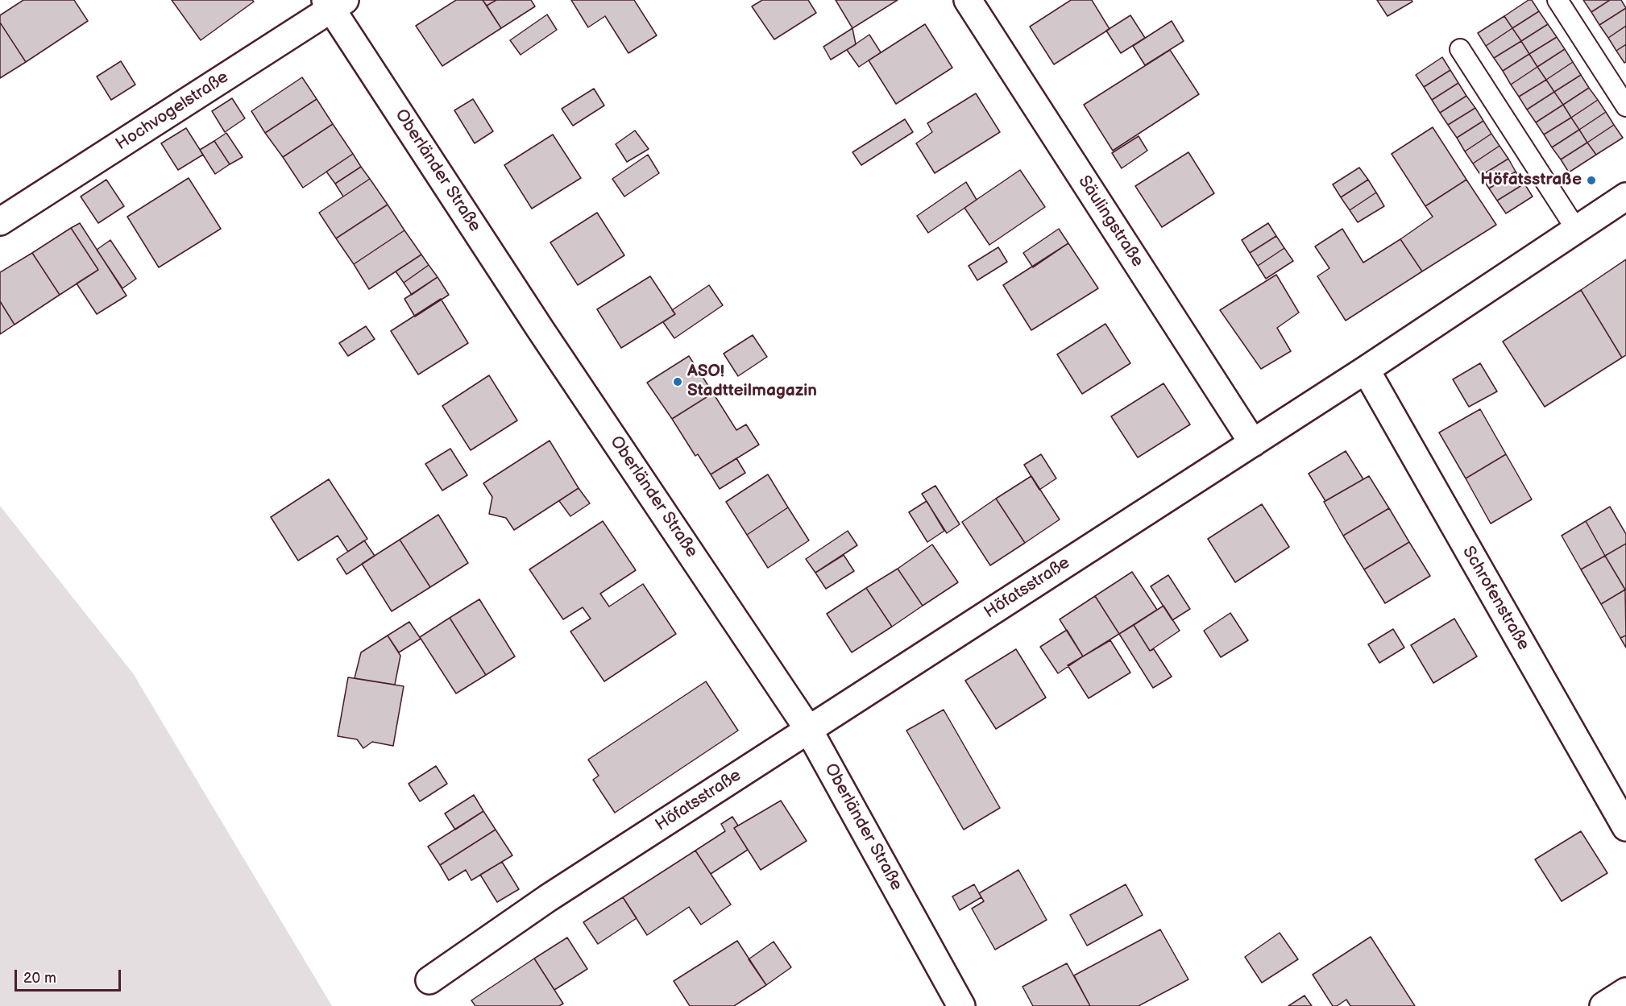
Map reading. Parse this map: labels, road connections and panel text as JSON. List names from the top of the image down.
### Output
{
  "streets": {
    "street": [
      "Hochvogelstraße",
      "Oberländer Straße",
      "Säulingstraße",
      "Höfatsstraße",
      "Schrofenstraße"
    ]
  },
  "crossings": [
    ["Hochvogelstraße", "Oberländer Straße"],
    ["Oberländer Straße", "Höfatsstraße"],
    ["Säulingstraße", "Höfatsstraße"],
    ["Höfatsstraße", "Schrofenstraße"]
  ],
  "places": ["Höfatsstraße", "ASO! Stadtteilmagazin"],
  "scale_bar": "20 m"
}
